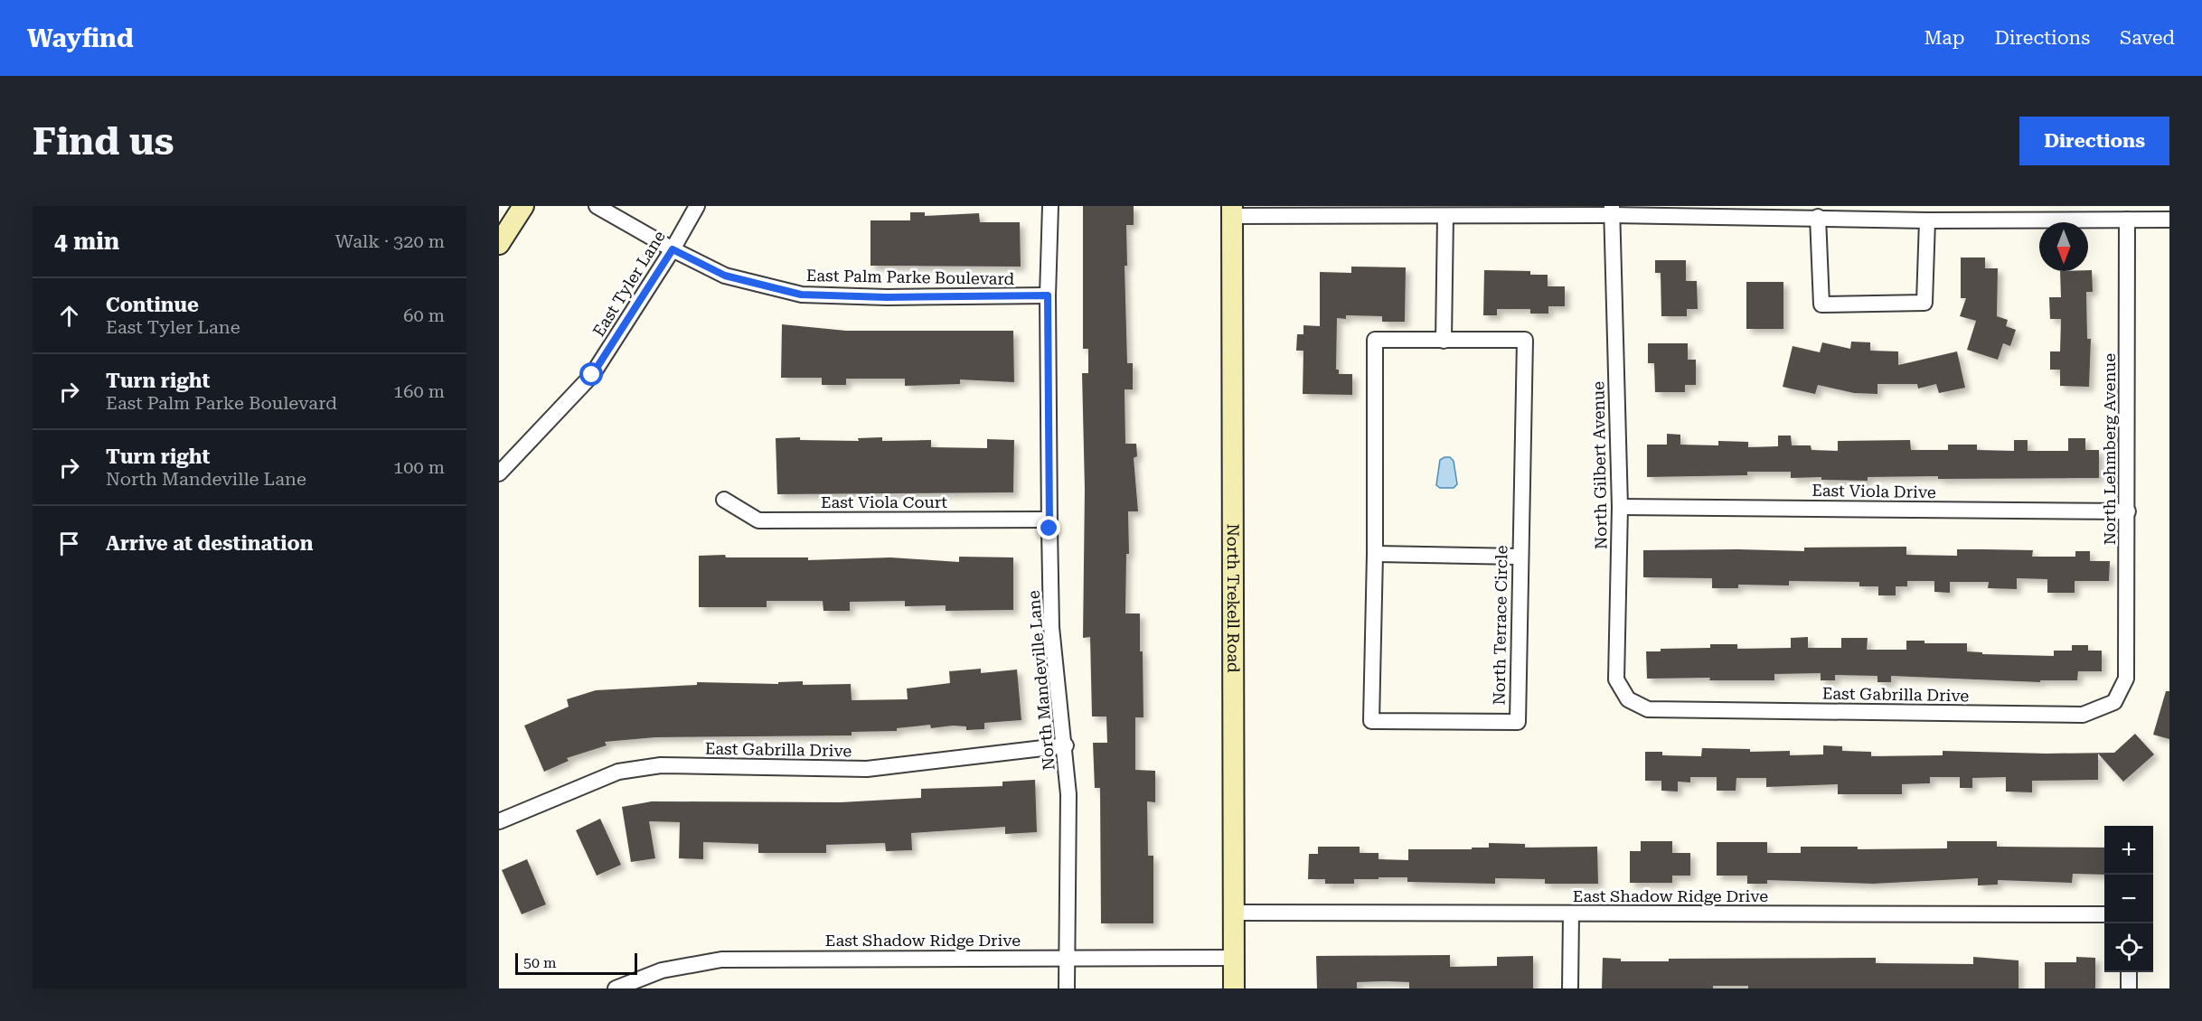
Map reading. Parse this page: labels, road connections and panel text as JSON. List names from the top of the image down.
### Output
{
  "streets": {
    "main road": ["North Trekell Road"],
    "street": [
      "East Palm Parke Boulevard",
      "East Tyler Lane",
      "North Lehmberg Avenue",
      "North Gilbert Avenue",
      "East Viola Drive",
      "East Viola Court",
      "North Terrace Circle",
      "North Mandeville Lane",
      "East Gabrilla Drive",
      "East Shadow Ridge Drive"
    ]
  },
  "crossings": [
    ["East Palm Parke Boulevard", "East Tyler Lane"],
    ["East Palm Parke Boulevard", "North Mandeville Lane"],
    ["North Lehmberg Avenue", "East Viola Drive"],
    ["North Lehmberg Avenue", "East Gabrilla Drive"],
    ["North Gilbert Avenue", "East Viola Drive"],
    ["North Gilbert Avenue", "East Gabrilla Drive"],
    ["East Viola Court", "North Mandeville Lane"],
    ["North Trekell Road", "East Shadow Ridge Drive"],
    ["North Mandeville Lane", "East Gabrilla Drive"],
    ["North Mandeville Lane", "East Shadow Ridge Drive"]
  ],
  "scale_bar": "50 m",
  "north": "bottom",
  "page": {
    "header": "Wayfind",
    "nav": ["Map", "Directions", "Saved"],
    "buttons": "Directions",
    "title": "Find us",
    "heading": ["4 min", "Walk · 320 m"],
    "list": [
      ["Continue", "East Tyler Lane", "60 m"],
      ["Turn right", "East Palm Parke Boulevard", "160 m"],
      ["Turn right", "North Mandeville Lane", "100 m"],
      "Arrive at destination"
    ],
    "map_buttons": ["+", "−"],
    "scale": "50 m"
  }
}
